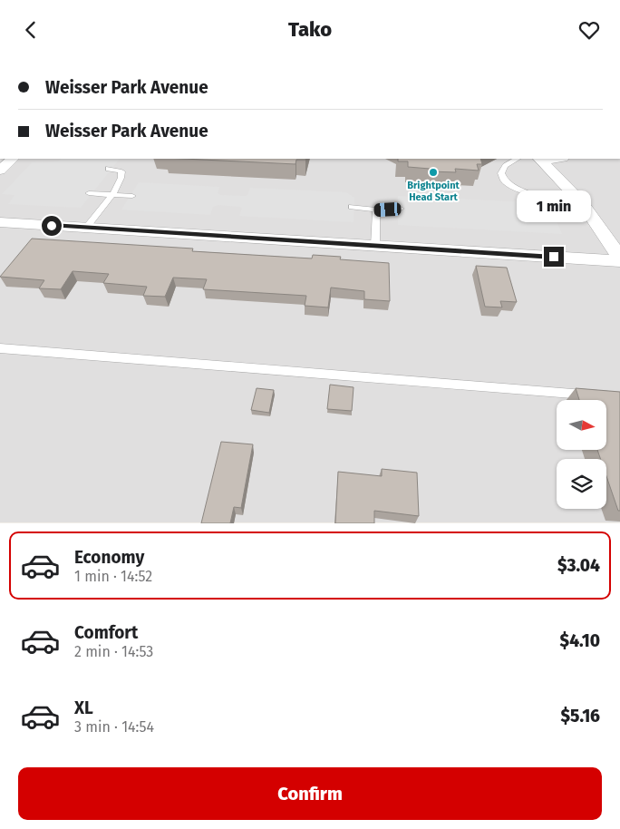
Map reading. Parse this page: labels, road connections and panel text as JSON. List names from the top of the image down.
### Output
{
  "places": ["Brightpoint Head Start"],
  "north": "right",
  "page": {
    "header": "Tako",
    "banner": ["Weisser Park Avenue", "Weisser Park Avenue"],
    "bubble": "1 min",
    "list": [
      {
        "name": "Economy",
        "note": "1 min · 14:52",
        "value": "$3.04"
      },
      {
        "name": "Comfort",
        "note": "2 min · 14:53",
        "value": "$4.10"
      },
      {
        "name": "XL",
        "note": "3 min · 14:54",
        "value": "$5.16"
      }
    ],
    "buttons": "Confirm"
  }
}
